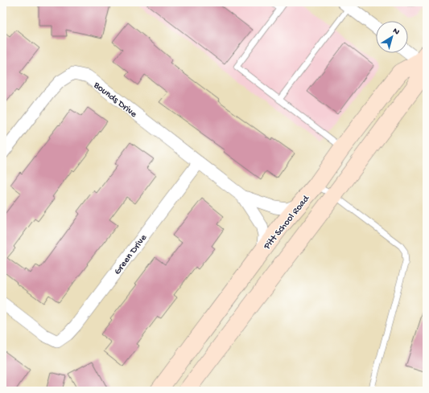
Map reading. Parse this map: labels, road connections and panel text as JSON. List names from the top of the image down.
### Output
{
  "streets": {
    "main road": ["Pitt School Road"],
    "street": ["Bounds Drive", "Green Drive"]
  },
  "crossings": [
    ["Bounds Drive", "Pitt School Road"],
    ["Bounds Drive", "Green Drive"]
  ],
  "north": "top right"
}
